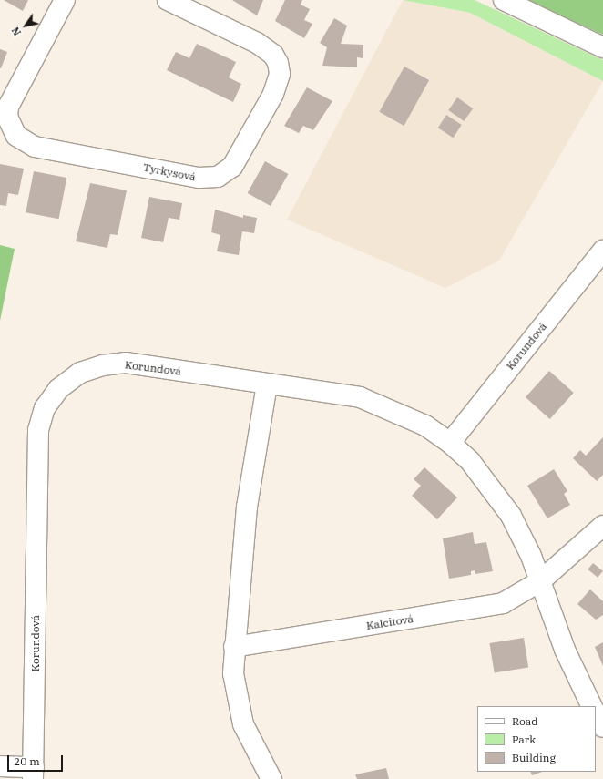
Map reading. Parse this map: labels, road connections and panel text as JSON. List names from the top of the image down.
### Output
{
  "streets": {
    "street": ["Tyrkysová", "Korundová", "Kalcitová"]
  },
  "crossings": [
    ["Korundová", "Kalcitová"]
  ],
  "legend": ["Road", "Park", "Building"],
  "scale_bar": "20 m",
  "north": "bottom left"
}
